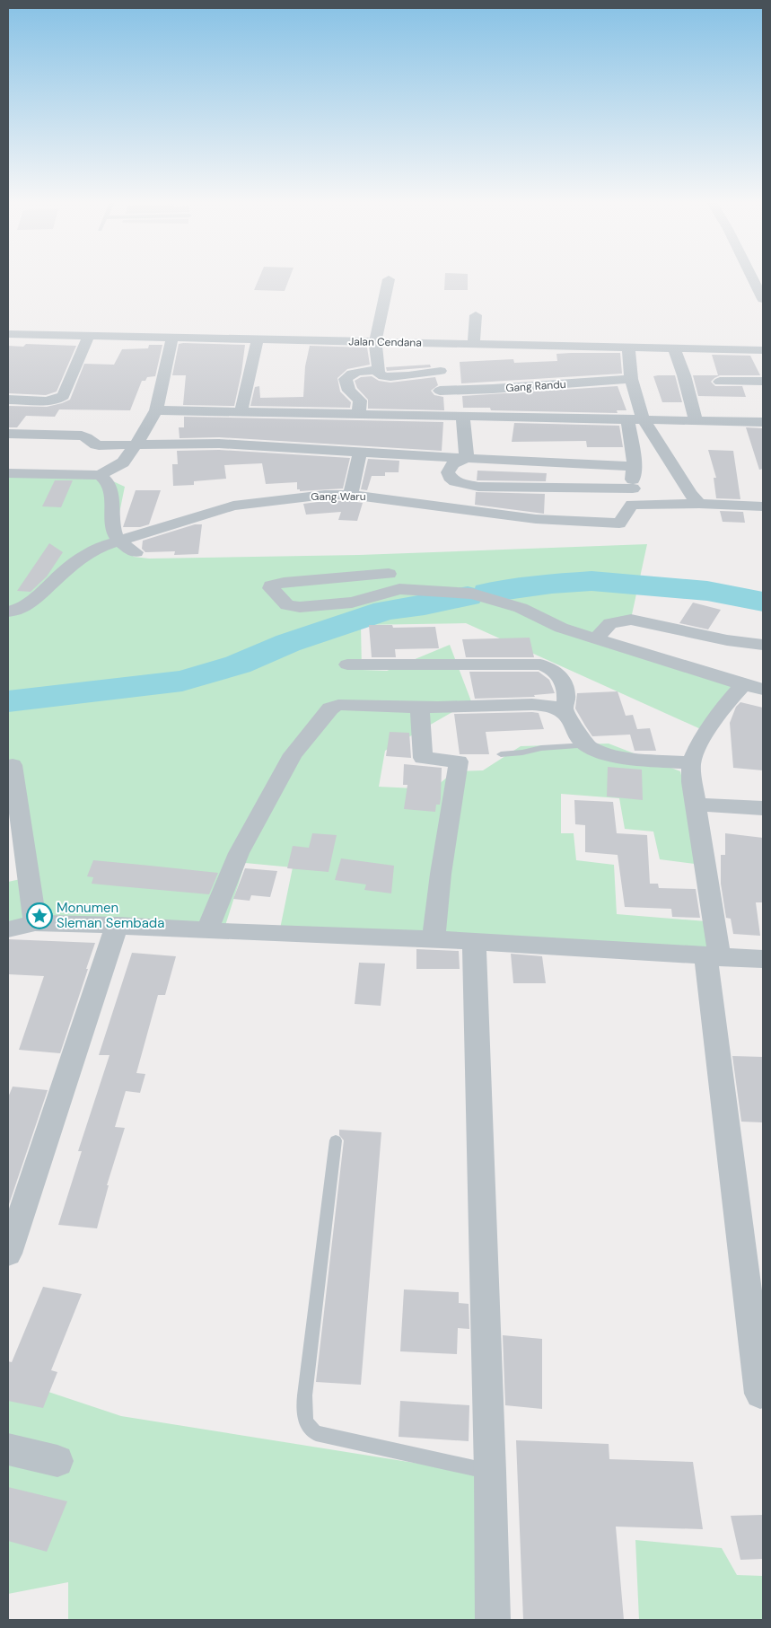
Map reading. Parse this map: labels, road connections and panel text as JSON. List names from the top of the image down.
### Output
{
  "streets": {
    "street": ["Jalan Cendana", "Gang Randu", "Gang Waru"]
  },
  "places": {
    "place": ["Monumen Sleman Sembada"]
  }
}
